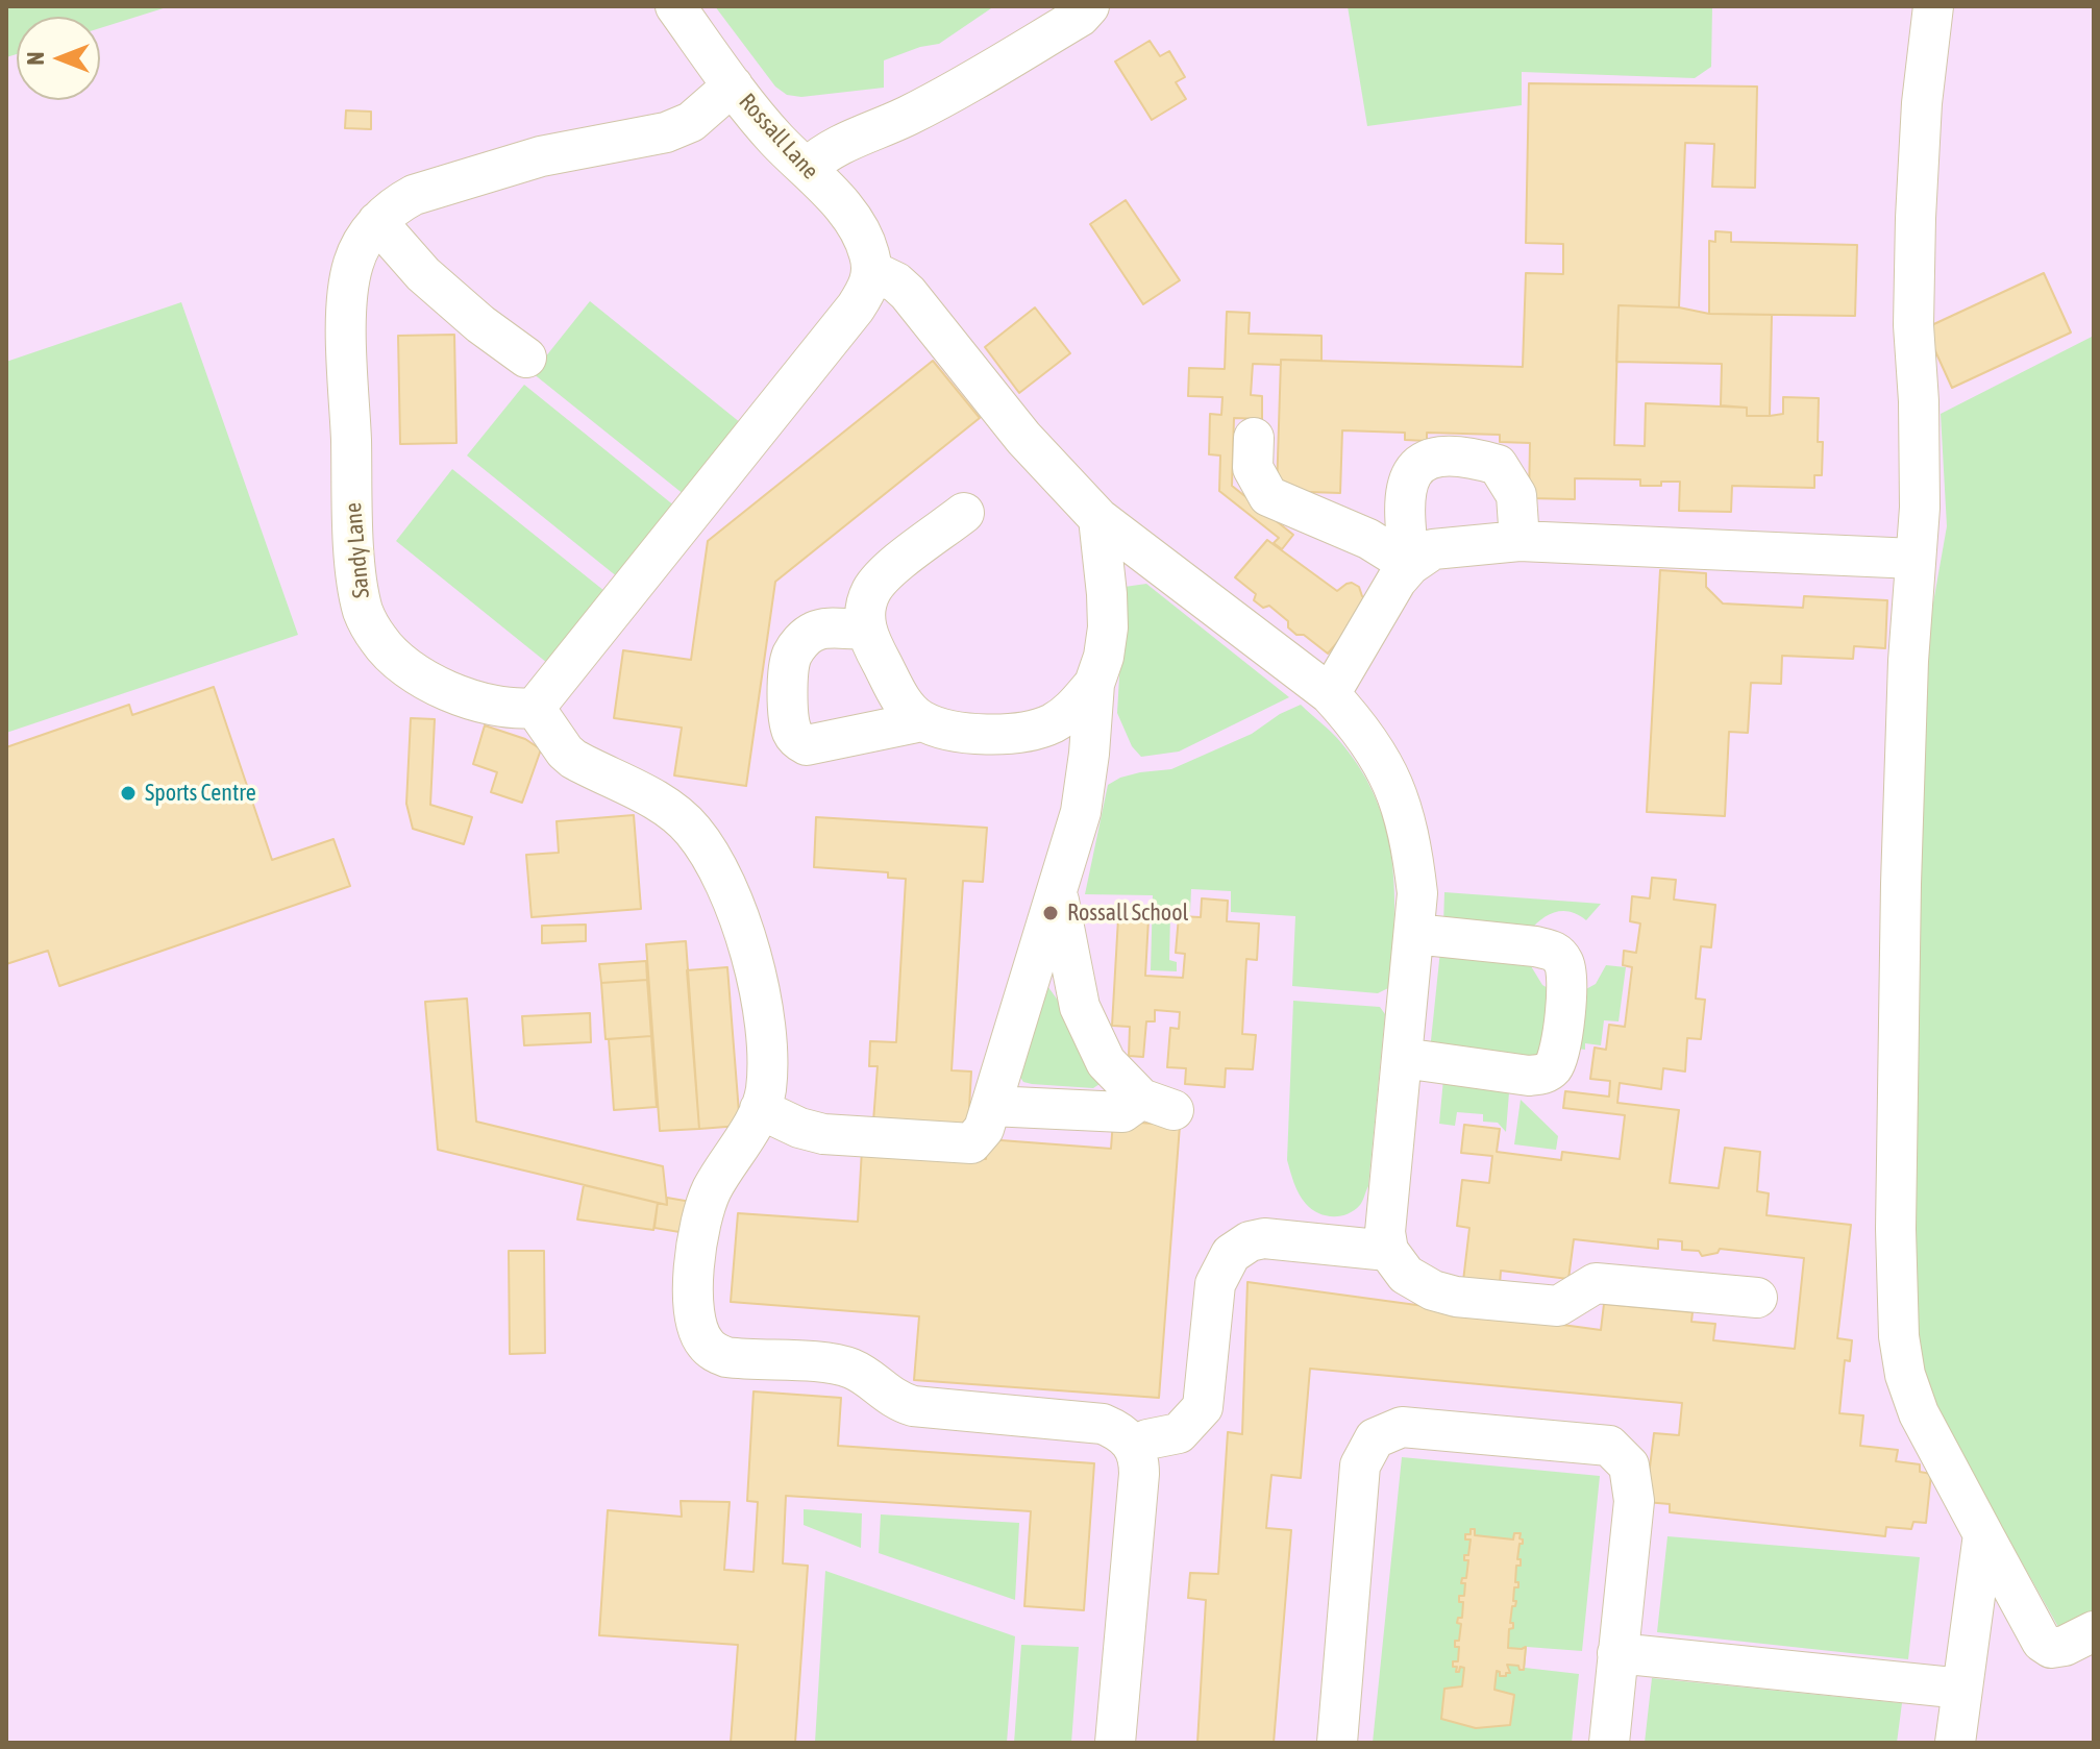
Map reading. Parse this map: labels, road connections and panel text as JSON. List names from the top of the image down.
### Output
{
  "streets": {
    "street": ["Rossall Lane", "Sandy Lane"]
  },
  "crossings": [
    ["Rossall Lane", "Sandy Lane"]
  ],
  "places": ["Sports Centre", "Rossall School"],
  "north": "left"
}
